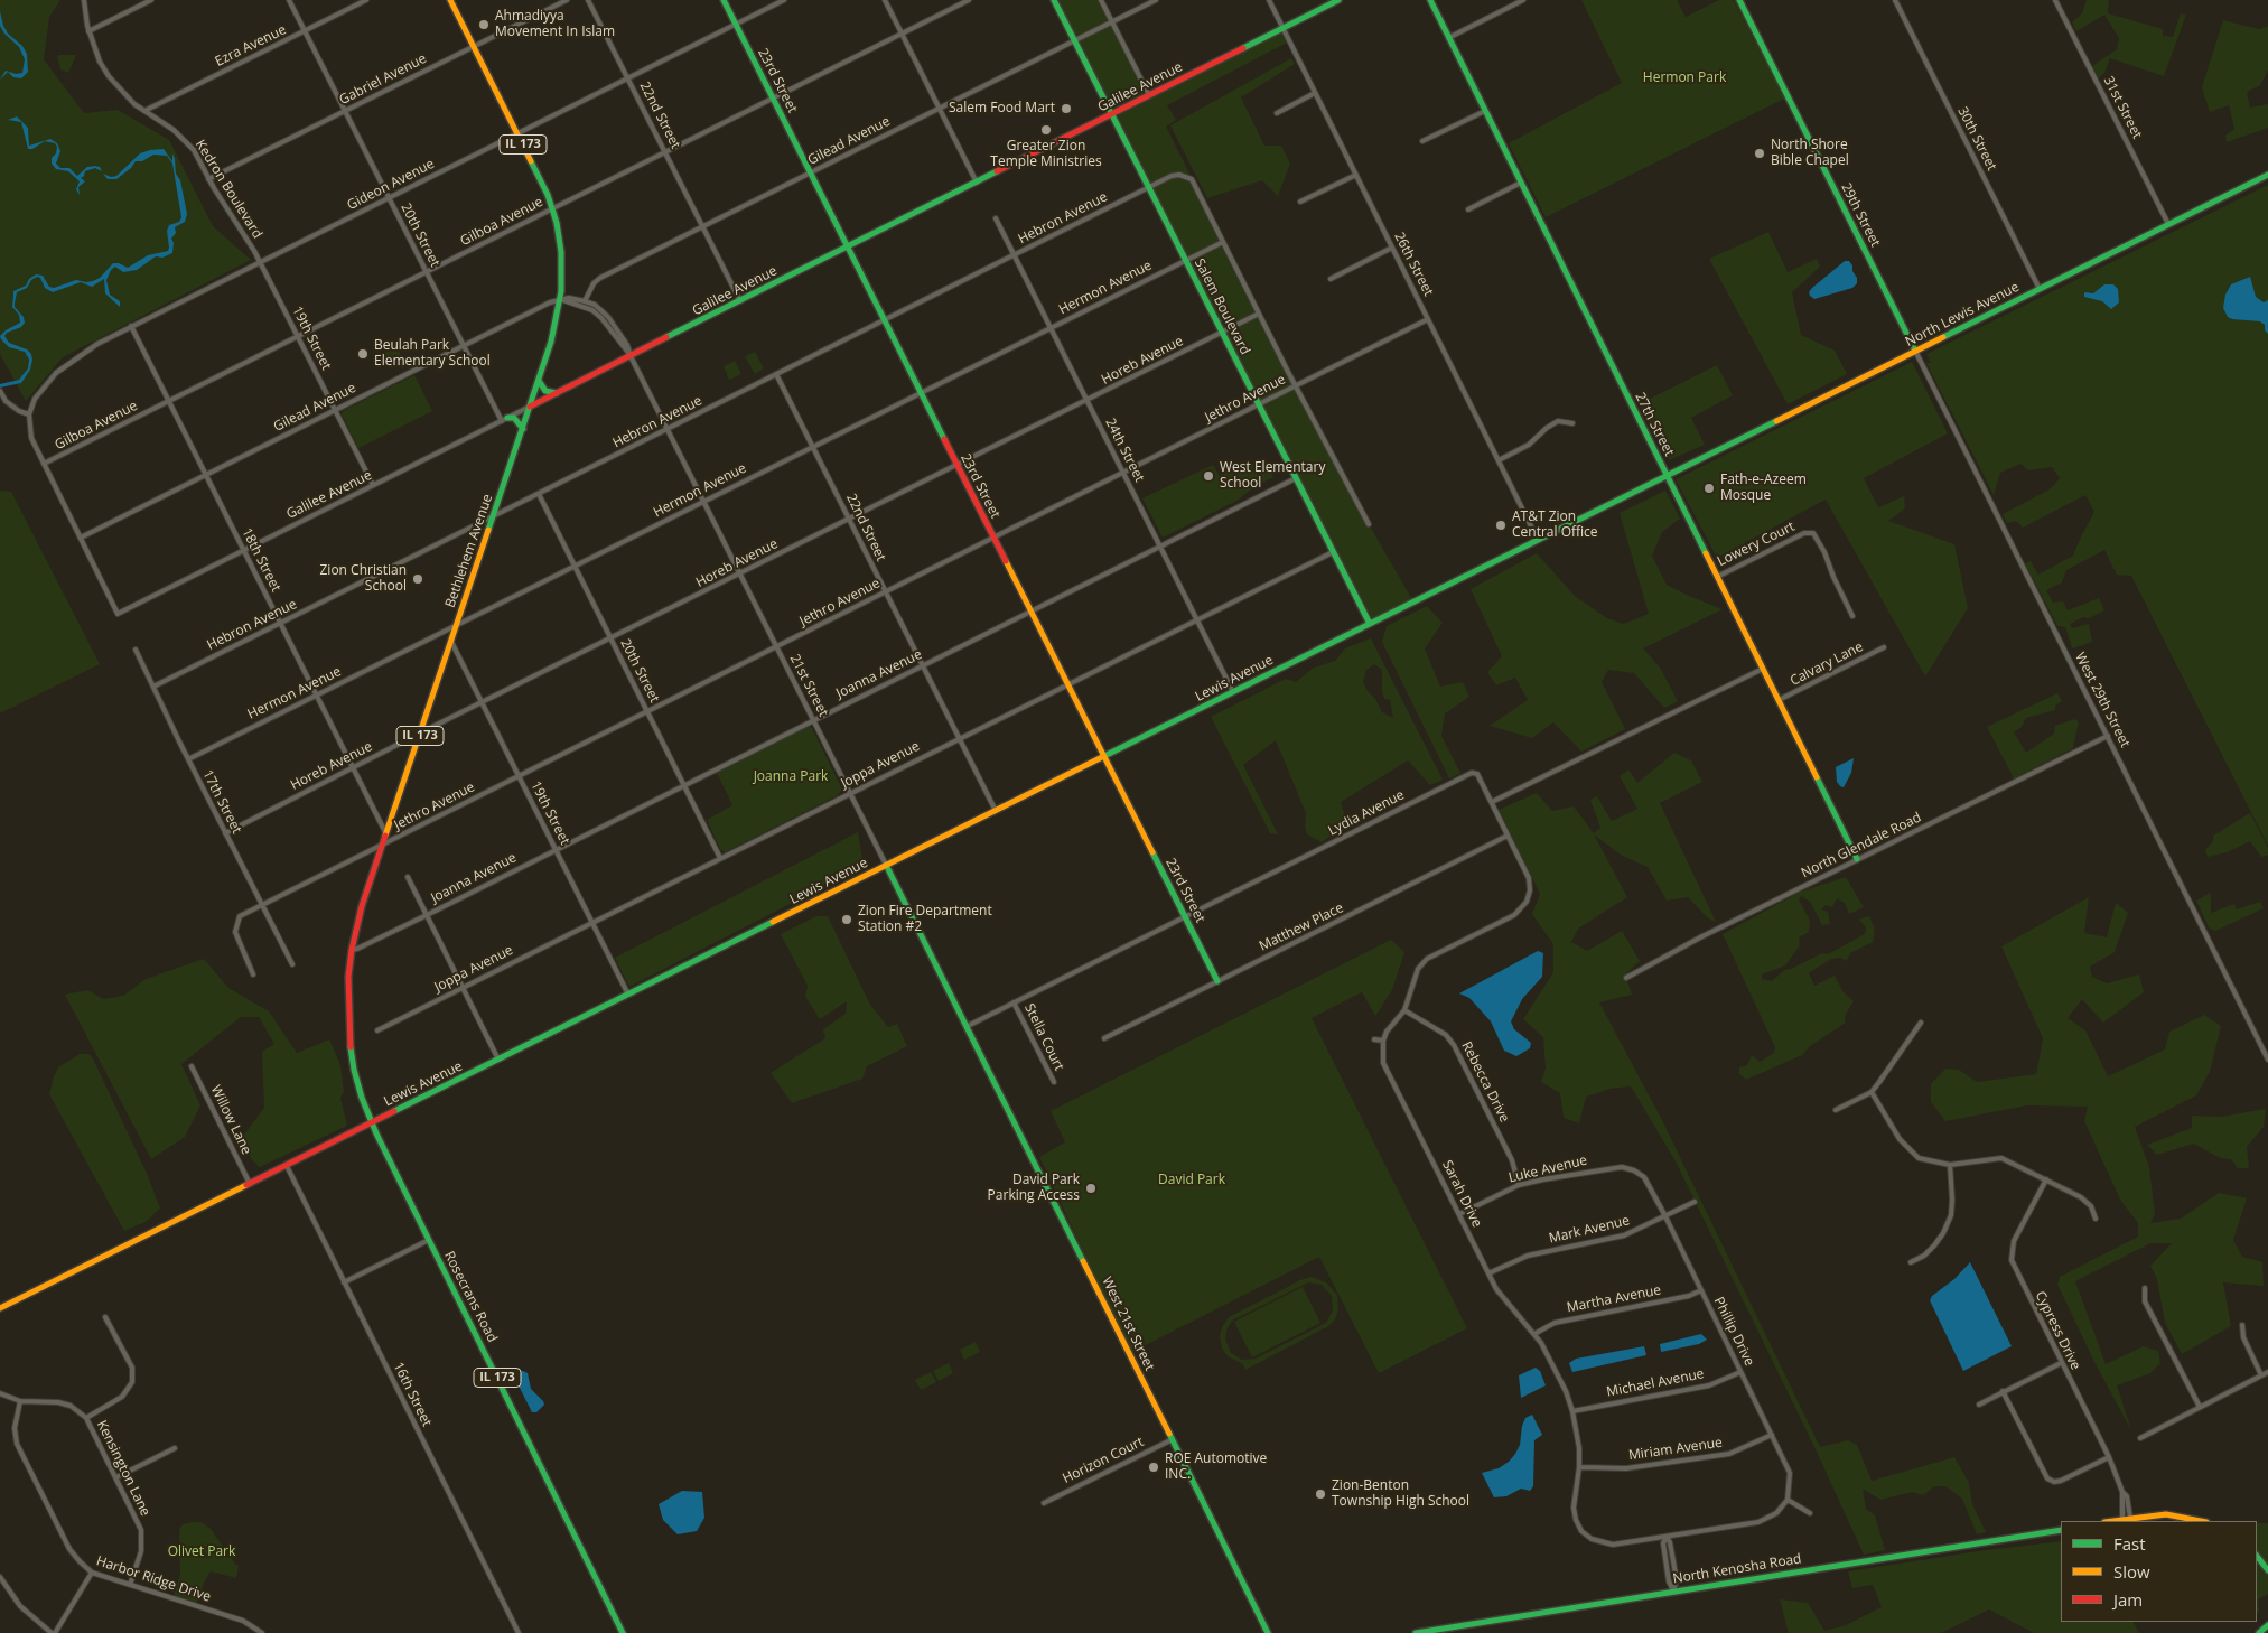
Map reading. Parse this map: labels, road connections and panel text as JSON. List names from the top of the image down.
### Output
{
  "streets": {
    "street": [
      "Ezra Avenue",
      "Gabriel Avenue",
      "23rd Street",
      "Galilee Avenue",
      "31st Street",
      "22nd Street",
      "30th Street",
      "Gilead Avenue",
      "IL 173",
      "Gideon Avenue",
      "Kedron Boulevard",
      "29th Street",
      "Hebron Avenue",
      "Gilboa Avenue",
      "20th Street",
      "26th Street",
      "Hermon Avenue",
      "Salem Boulevard",
      "North Lewis Avenue",
      "19th Street",
      "Horeb Avenue",
      "Jethro Avenue",
      "27th Street",
      "24th Street",
      "Lowery Court",
      "Bethlehem Avenue",
      "18th Street",
      "Calvary Lane",
      "Joanna Avenue",
      "Lewis Avenue",
      "21st Street",
      "West 29th Street",
      "Joppa Avenue",
      "17th Street",
      "Lydia Avenue",
      "North Glendale Road",
      "Matthew Place",
      "Stella Court",
      "Rebecca Drive",
      "Willow Lane",
      "Luke Avenue",
      "Sarah Drive",
      "Mark Avenue",
      "Rosecrans Road",
      "Martha Avenue",
      "West 21st Street",
      "Cypress Drive",
      "Phillip Drive",
      "Michael Avenue",
      "16th Street",
      "Miriam Avenue",
      "Horizon Court",
      "Kensington Lane",
      "North Kenosha Road",
      "Harbor Ridge Drive"
    ]
  },
  "crossings": [
    ["Ezra Avenue", "Kedron Boulevard"],
    ["Ezra Avenue", "20th Street"],
    ["Gabriel Avenue", "Kedron Boulevard"],
    ["Gabriel Avenue", "20th Street"],
    ["Gabriel Avenue", "Bethlehem Avenue"],
    ["23rd Street", "Galilee Avenue"],
    ["23rd Street", "Gilead Avenue"],
    ["23rd Street", "Gideon Avenue"],
    ["23rd Street", "Hebron Avenue"],
    ["23rd Street", "Gilboa Avenue"],
    ["23rd Street", "Hermon Avenue"],
    ["23rd Street", "Horeb Avenue"],
    ["23rd Street", "Jethro Avenue"],
    ["23rd Street", "Joanna Avenue"],
    ["23rd Street", "Lewis Avenue"],
    ["23rd Street", "Joppa Avenue"],
    ["23rd Street", "Lydia Avenue"],
    ["23rd Street", "Matthew Place"],
    ["Galilee Avenue", "22nd Street"],
    ["Galilee Avenue", "Gilead Avenue"],
    ["Galilee Avenue", "20th Street"],
    ["Galilee Avenue", "26th Street"],
    ["Galilee Avenue", "Salem Boulevard"],
    ["Galilee Avenue", "19th Street"],
    ["Galilee Avenue", "Bethlehem Avenue"],
    ["Galilee Avenue", "18th Street"],
    ["Galilee Avenue", "21st Street"],
    ["31st Street", "North Lewis Avenue"],
    ["22nd Street", "Gilead Avenue"],
    ["22nd Street", "Gideon Avenue"],
    ["22nd Street", "Hebron Avenue"],
    ["22nd Street", "Gilboa Avenue"],
    ["22nd Street", "Hermon Avenue"],
    ["22nd Street", "Horeb Avenue"],
    ["22nd Street", "Jethro Avenue"],
    ["22nd Street", "Joanna Avenue"],
    ["22nd Street", "Lewis Avenue"],
    ["22nd Street", "Joppa Avenue"],
    ["30th Street", "North Lewis Avenue"],
    ["Gilead Avenue", "20th Street"],
    ["Gilead Avenue", "Salem Boulevard"],
    ["Gilead Avenue", "19th Street"],
    ["Gilead Avenue", "Bethlehem Avenue"],
    ["Gilead Avenue", "18th Street"],
    ["Gilead Avenue", "21st Street"],
    ["Gideon Avenue", "Kedron Boulevard"],
    ["Gideon Avenue", "20th Street"],
    ["Gideon Avenue", "19th Street"],
    ["Gideon Avenue", "Bethlehem Avenue"],
    ["Gideon Avenue", "18th Street"],
    ["Kedron Boulevard", "19th Street"],
    ["29th Street", "North Lewis Avenue"],
    ["29th Street", "West 29th Street"],
    ["Hebron Avenue", "20th Street"],
    ["Hebron Avenue", "Hermon Avenue"],
    ["Hebron Avenue", "Salem Boulevard"],
    ["Hebron Avenue", "24th Street"],
    ["Hebron Avenue", "Bethlehem Avenue"],
    ["Hebron Avenue", "18th Street"],
    ["Hebron Avenue", "21st Street"],
    ["Hebron Avenue", "17th Street"],
    ["Gilboa Avenue", "20th Street"],
    ["Gilboa Avenue", "19th Street"],
    ["Gilboa Avenue", "Bethlehem Avenue"],
    ["Gilboa Avenue", "18th Street"],
    ["20th Street", "Hermon Avenue"],
    ["20th Street", "Horeb Avenue"],
    ["20th Street", "Jethro Avenue"],
    ["20th Street", "Joanna Avenue"],
    ["20th Street", "Joppa Avenue"],
    ["26th Street", "Jethro Avenue"],
    ["26th Street", "Lewis Avenue"],
    ["Hermon Avenue", "Salem Boulevard"],
    ["Hermon Avenue", "24th Street"],
    ["Hermon Avenue", "Bethlehem Avenue"],
    ["Hermon Avenue", "18th Street"],
    ["Hermon Avenue", "21st Street"],
    ["Hermon Avenue", "17th Street"],
    ["Salem Boulevard", "Horeb Avenue"],
    ["Salem Boulevard", "Jethro Avenue"],
    ["Salem Boulevard", "Joanna Avenue"],
    ["Salem Boulevard", "Lewis Avenue"],
    ["Salem Boulevard", "Joppa Avenue"],
    ["North Lewis Avenue", "27th Street"],
    ["North Lewis Avenue", "Lewis Avenue"],
    ["North Lewis Avenue", "West 29th Street"],
    ["19th Street", "Horeb Avenue"],
    ["19th Street", "Jethro Avenue"],
    ["19th Street", "Bethlehem Avenue"],
    ["19th Street", "Joanna Avenue"],
    ["19th Street", "Lewis Avenue"],
    ["19th Street", "Joppa Avenue"],
    ["Horeb Avenue", "24th Street"],
    ["Horeb Avenue", "Bethlehem Avenue"],
    ["Horeb Avenue", "18th Street"],
    ["Horeb Avenue", "21st Street"],
    ["Horeb Avenue", "17th Street"],
    ["Jethro Avenue", "24th Street"],
    ["Jethro Avenue", "Bethlehem Avenue"],
    ["Jethro Avenue", "21st Street"],
    ["Jethro Avenue", "17th Street"],
    ["27th Street", "Lowery Court"],
    ["27th Street", "Calvary Lane"],
    ["27th Street", "Lewis Avenue"],
    ["27th Street", "North Glendale Road"],
    ["24th Street", "Joanna Avenue"],
    ["24th Street", "Lewis Avenue"],
    ["24th Street", "Joppa Avenue"],
    ["Bethlehem Avenue", "18th Street"],
    ["Bethlehem Avenue", "Joanna Avenue"],
    ["Bethlehem Avenue", "Lewis Avenue"],
    ["Bethlehem Avenue", "21st Street"],
    ["Bethlehem Avenue", "Rosecrans Road"],
    ["Joanna Avenue", "21st Street"],
    ["Lewis Avenue", "21st Street"],
    ["Lewis Avenue", "Willow Lane"],
    ["Lewis Avenue", "Rosecrans Road"],
    ["Lewis Avenue", "16th Street"],
    ["21st Street", "Joppa Avenue"],
    ["21st Street", "Lydia Avenue"],
    ["21st Street", "West 21st Street"],
    ["West 29th Street", "North Glendale Road"],
    ["Lydia Avenue", "Stella Court"],
    ["Lydia Avenue", "West 21st Street"],
    ["Rebecca Drive", "Luke Avenue"],
    ["Luke Avenue", "Sarah Drive"],
    ["Luke Avenue", "Phillip Drive"],
    ["Sarah Drive", "Mark Avenue"],
    ["Sarah Drive", "Martha Avenue"],
    ["Sarah Drive", "Michael Avenue"],
    ["Sarah Drive", "Miriam Avenue"],
    ["Mark Avenue", "Phillip Drive"],
    ["Martha Avenue", "Phillip Drive"],
    ["West 21st Street", "Horizon Court"],
    ["Phillip Drive", "Michael Avenue"],
    ["Phillip Drive", "Miriam Avenue"],
    ["Kensington Lane", "Harbor Ridge Drive"]
  ],
  "parks": [
    "Hermon Park",
    "Joanna Park",
    "David Park",
    "Olivet Park"
  ],
  "places": [
    "Ahmadiyya Movement In Islam",
    "Salem Food Mart",
    "Greater Zion Temple Ministries",
    "North Shore Bible Chapel",
    "Beulah Park Elementary School",
    "West Elementary School",
    "Fath-e-Azeem Mosque",
    "AT&T Zion Central Office",
    "Zion Christian School",
    "Zion Fire Department Station #2",
    "David Park Parking Access",
    "ROE Automotive INC.",
    "Zion-Benton Township High School"
  ],
  "legend": ["Fast", "Slow", "Jam"]
}
